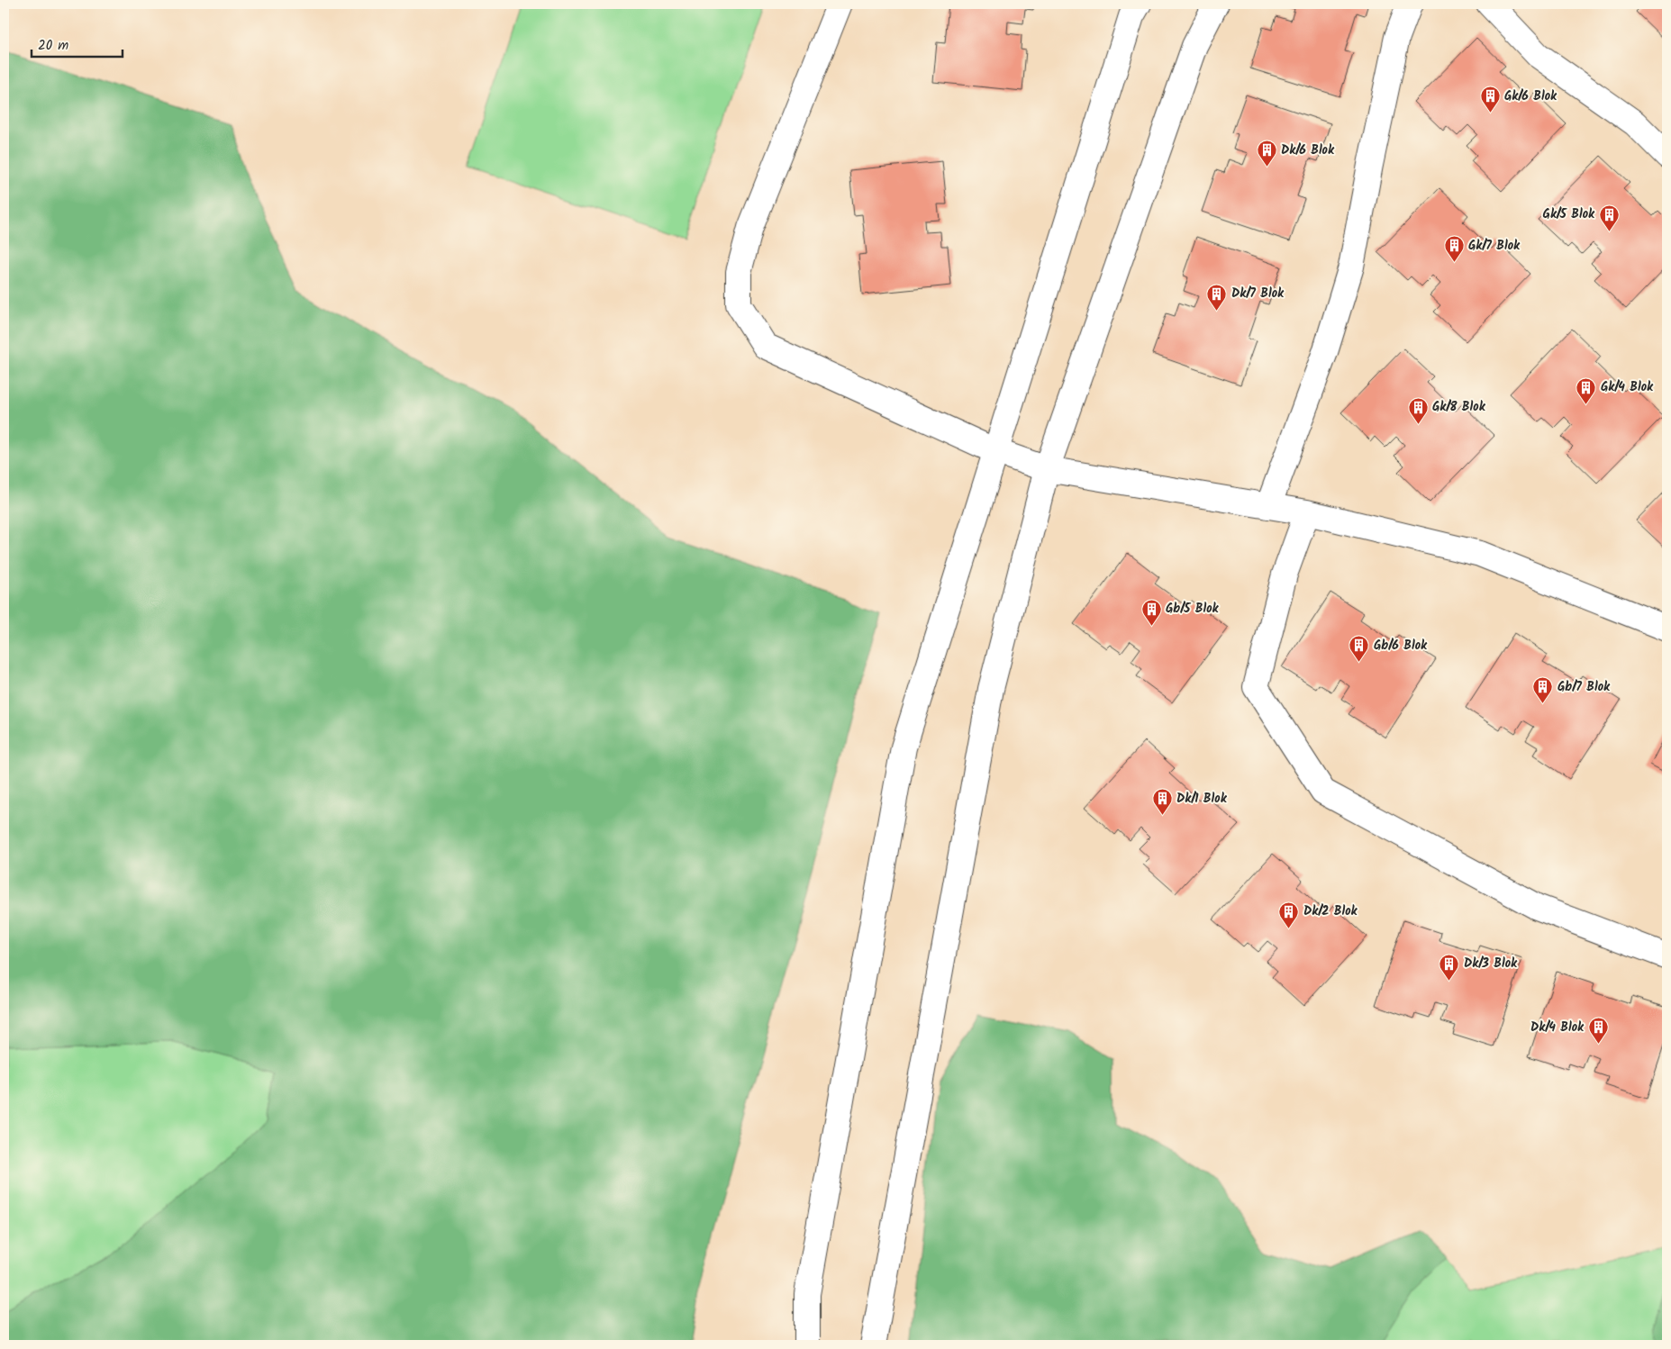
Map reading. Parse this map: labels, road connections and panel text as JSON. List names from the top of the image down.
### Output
{
  "places": {
    "building": [
      "Gk/6 Blok",
      "Dk/6 Blok",
      "Gk/5 Blok",
      "Gk/7 Blok",
      "Dk/7 Blok",
      "Gk/4 Blok",
      "Gk/8 Blok",
      "Gb/5 Blok",
      "Gb/6 Blok",
      "Gb/7 Blok",
      "Dk/1 Blok",
      "Dk/2 Blok",
      "Dk/3 Blok",
      "Dk/4 Blok"
    ]
  },
  "scale_bar": "20 m"
}
